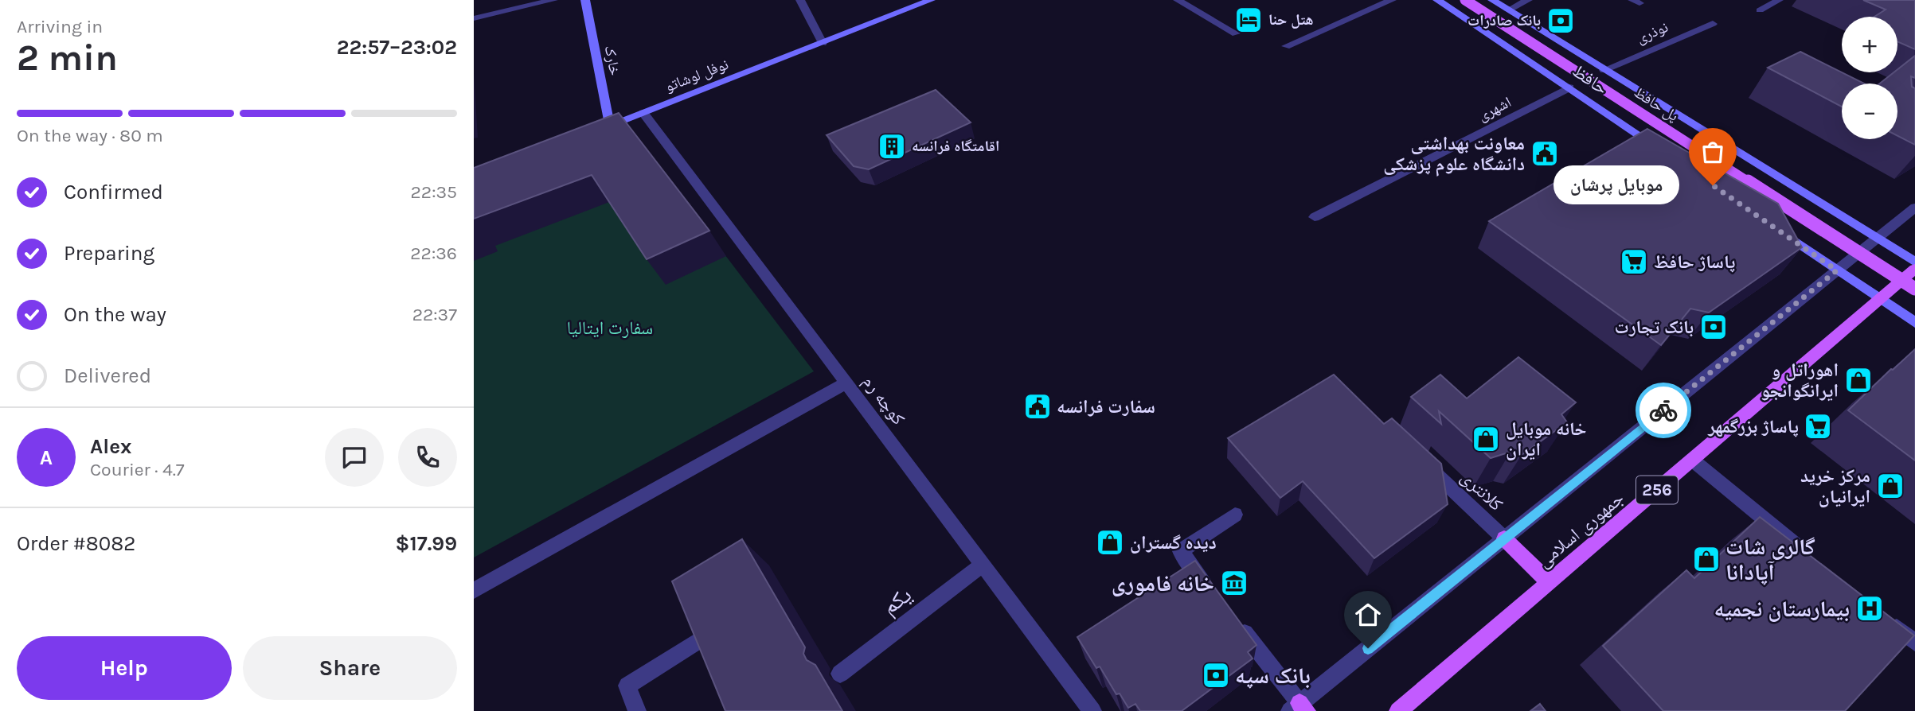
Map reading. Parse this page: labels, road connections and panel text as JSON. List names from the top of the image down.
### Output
{
  "streets": {
    "main road": [
      "خارک",
      "نوفل لوشاتو",
      "حافظ",
      "پل حافظ",
      "256",
      "جمهوری اسلامی"
    ],
    "street": [
      "نوذری",
      "اشهری",
      "کوچه رم",
      "کلانتری",
      "یکم"
    ]
  },
  "crossings": [
    ["نوذری", "حافظ"],
    ["خارک", "نوفل لوشاتو"],
    ["نوفل لوشاتو", "کوچه رم"],
    ["حافظ", "اشهری"],
    ["کوچه رم", "یکم"]
  ],
  "parks": ["سفارت ایتالیا"],
  "places": {
    "hotel": ["هتل حنا"],
    "bank": ["بانک صادرات", "بانک تجارت", "بانک سپه"],
    "building": ["اقامتگاه فرانسه"],
    "public building": ["معاونت بهداشتی دانشگاه علوم پزشکی", "سفارت فرانسه"],
    "other": ["موبایل پرشان"],
    "supermarket": ["پاساژ حافظ", "پاساژ بزرگمهر"],
    "shop": [
      "اهوراتل و ایرانگوانجو",
      "خانه موبایل ایران",
      "مرکز خرید ایرانیان",
      "دیده گستران",
      "گالری شات آپادانا"
    ],
    "museum": ["خانه فاموری"],
    "hospital": ["بیمارستان نجمیه"]
  },
  "page": {
    "heading": ["2 min", "Arriving in", "22:57–23:02"],
    "panel": [
      "Alex",
      "Courier · 4.7",
      "Order #8082",
      "$17.99"
    ],
    "map_buttons": ["+", "−"],
    "bar": "On the way · 80 m",
    "list": [
      ["Confirmed", "22:35"],
      ["Preparing", "22:36"],
      ["On the way", "22:37"],
      "Delivered"
    ],
    "bubble": "موبایل پرشان",
    "round": "A",
    "buttons": ["Help", "Share"]
  }
}
